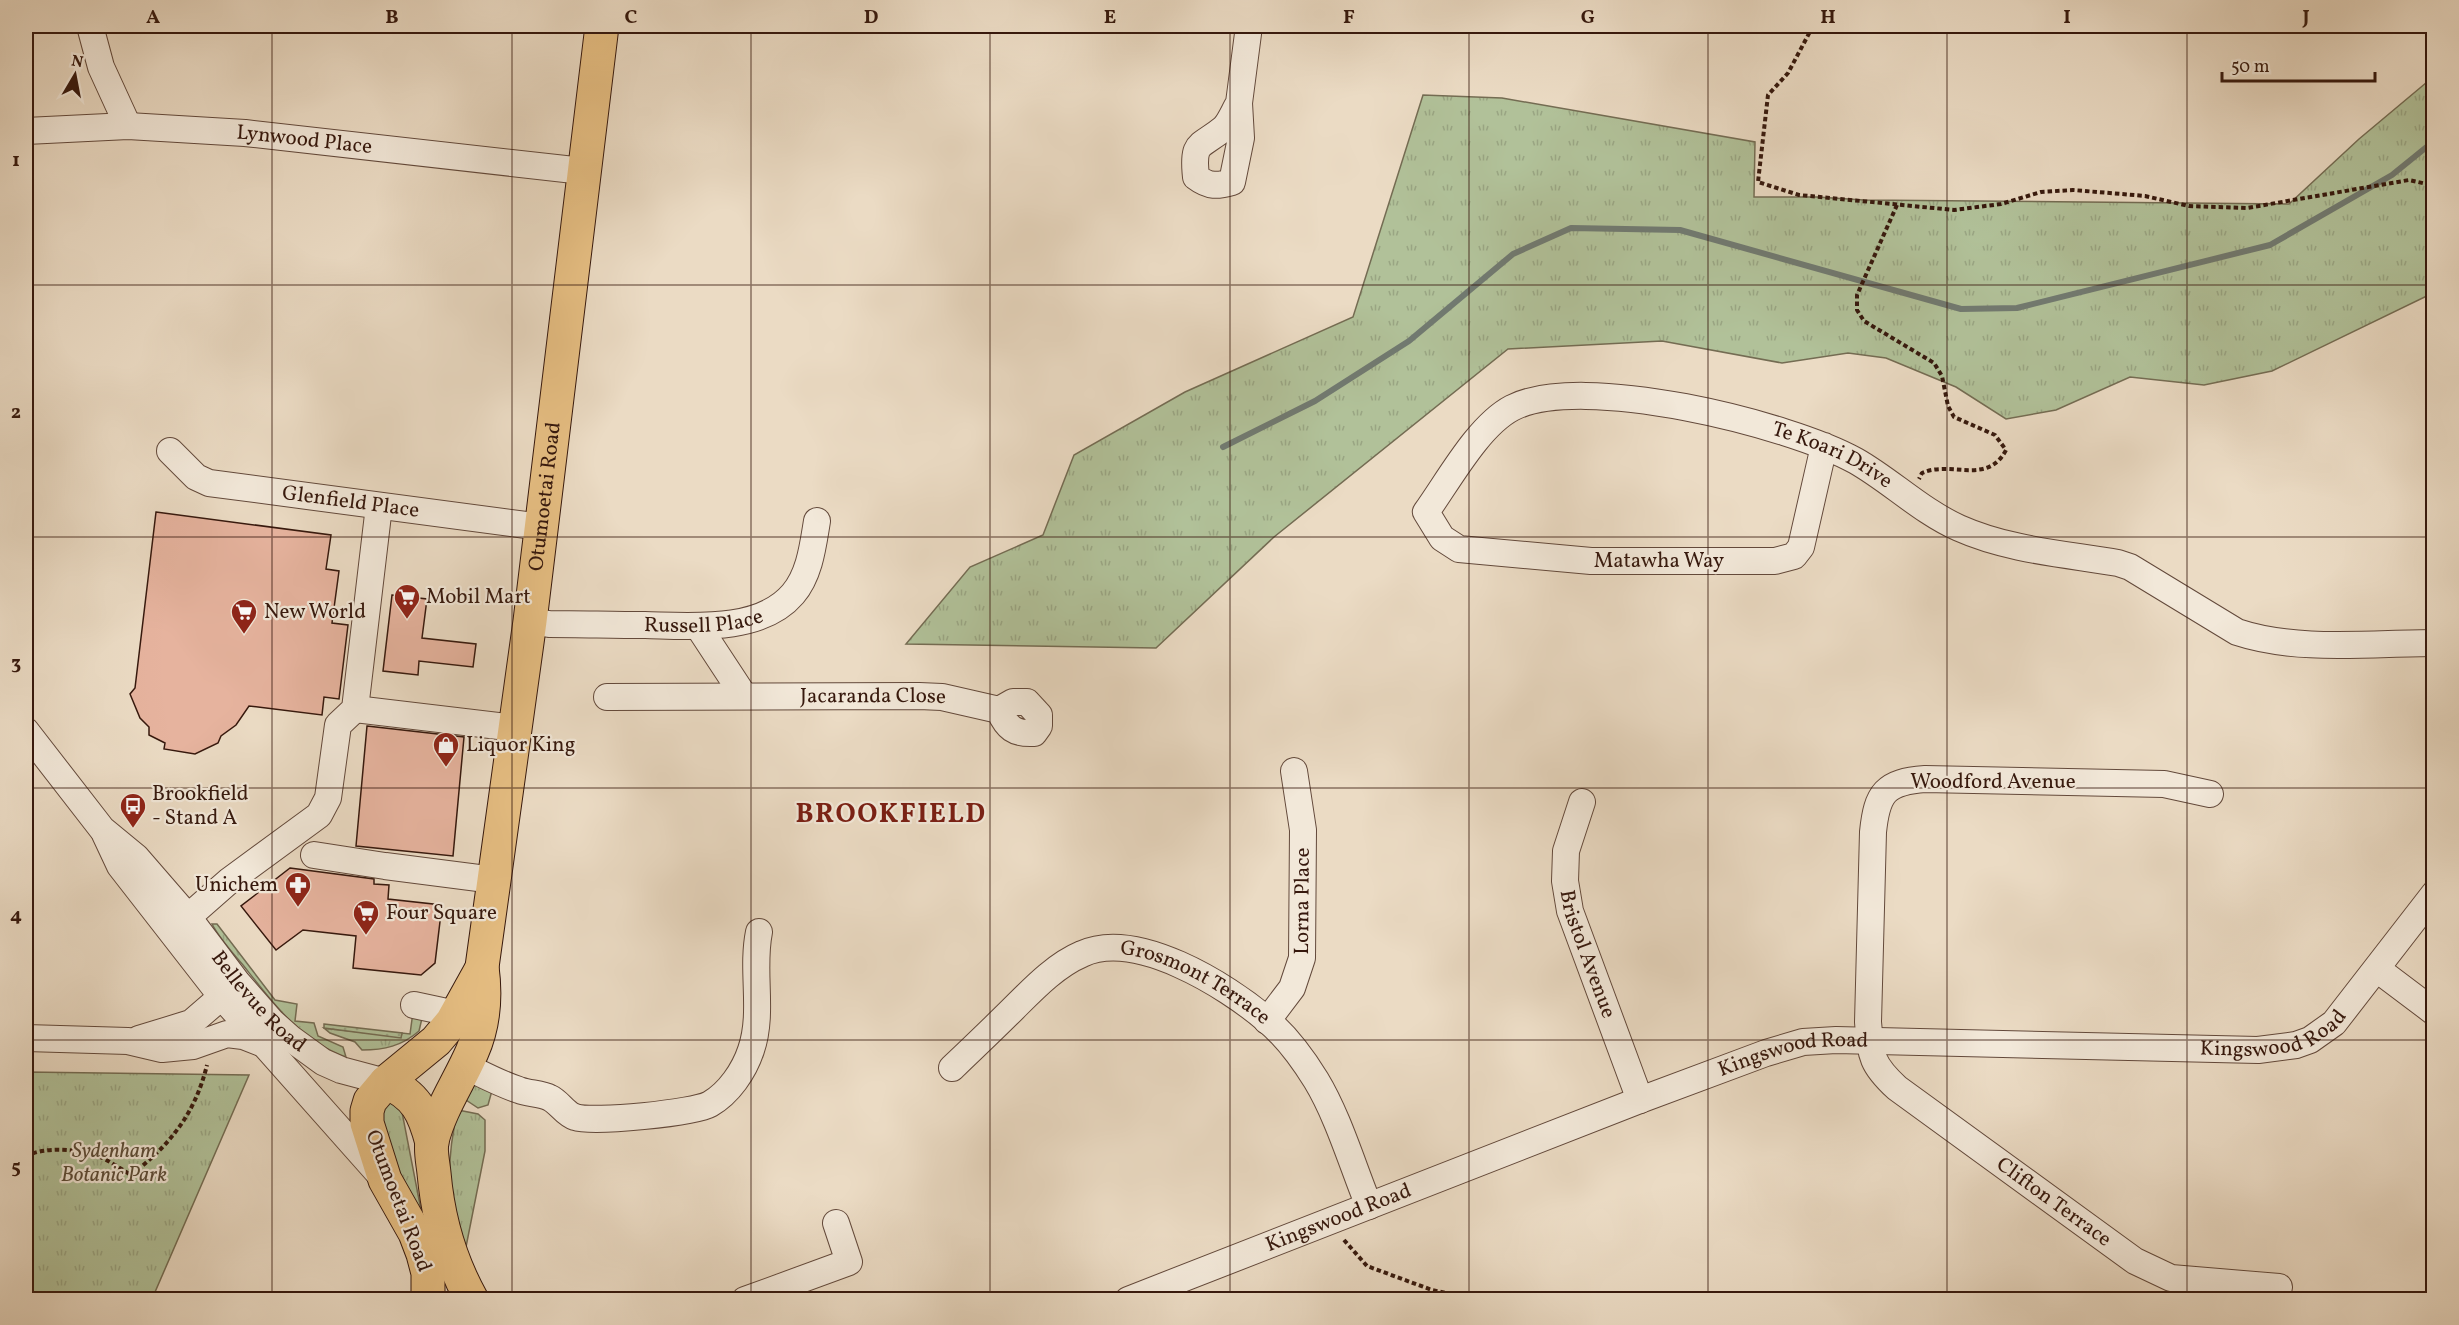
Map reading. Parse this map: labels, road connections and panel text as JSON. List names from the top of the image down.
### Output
{
  "streets": {
    "main road": ["Otumoetai Road", "Bellevue Road"],
    "street": [
      "Lynwood Place",
      "Te Koari Drive",
      "Glenfield Place",
      "Matawha Way",
      "Russell Place",
      "Jacaranda Close",
      "Woodford Avenue",
      "Lorna Place",
      "Bristol Avenue",
      "Grosmont Terrace",
      "Kingswood Road",
      "Clifton Terrace"
    ]
  },
  "crossings": [
    ["Lynwood Place", "Otumoetai Road"],
    ["Te Koari Drive", "Matawha Way"],
    ["Otumoetai Road", "Glenfield Place"],
    ["Otumoetai Road", "Russell Place"],
    ["Otumoetai Road", "Bellevue Road"],
    ["Woodford Avenue", "Kingswood Road"],
    ["Woodford Avenue", "Clifton Terrace"],
    ["Lorna Place", "Grosmont Terrace"],
    ["Bristol Avenue", "Kingswood Road"],
    ["Grosmont Terrace", "Kingswood Road"],
    ["Kingswood Road", "Clifton Terrace"]
  ],
  "districts": ["BROOKFIELD"],
  "parks": ["Sydenham Botanic Park"],
  "places": {
    "supermarket": ["Mobil Mart", "New World", "Four Square"],
    "shop": ["Liquor King"],
    "bus stop": ["Brookfield - Stand A"],
    "pharmacy": ["Unichem"]
  },
  "scale_bar": "50 m",
  "north": "top",
  "grid": {
    "columns": [
      "A",
      "B",
      "C",
      "D",
      "E",
      "F",
      "G",
      "H",
      "I",
      "J"
    ],
    "rows": [
      "1",
      "2",
      "3",
      "4",
      "5"
    ]
  }
}
